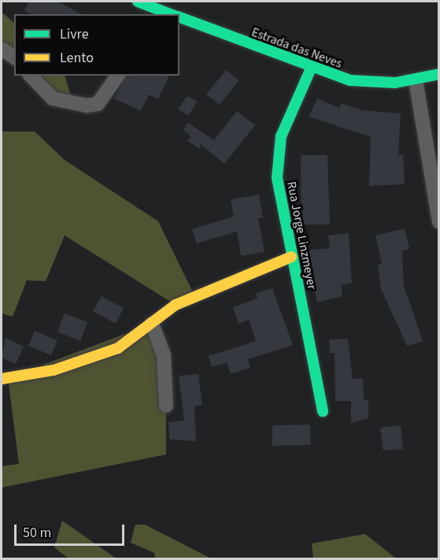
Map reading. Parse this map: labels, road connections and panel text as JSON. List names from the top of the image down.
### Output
{
  "streets": {
    "street": ["Estrada das Neves", "Rua Jorge Linzmeyer"]
  },
  "crossings": [
    ["Estrada das Neves", "Rua Jorge Linzmeyer"]
  ],
  "legend": ["Livre", "Lento"],
  "scale_bar": "50 m"
}
